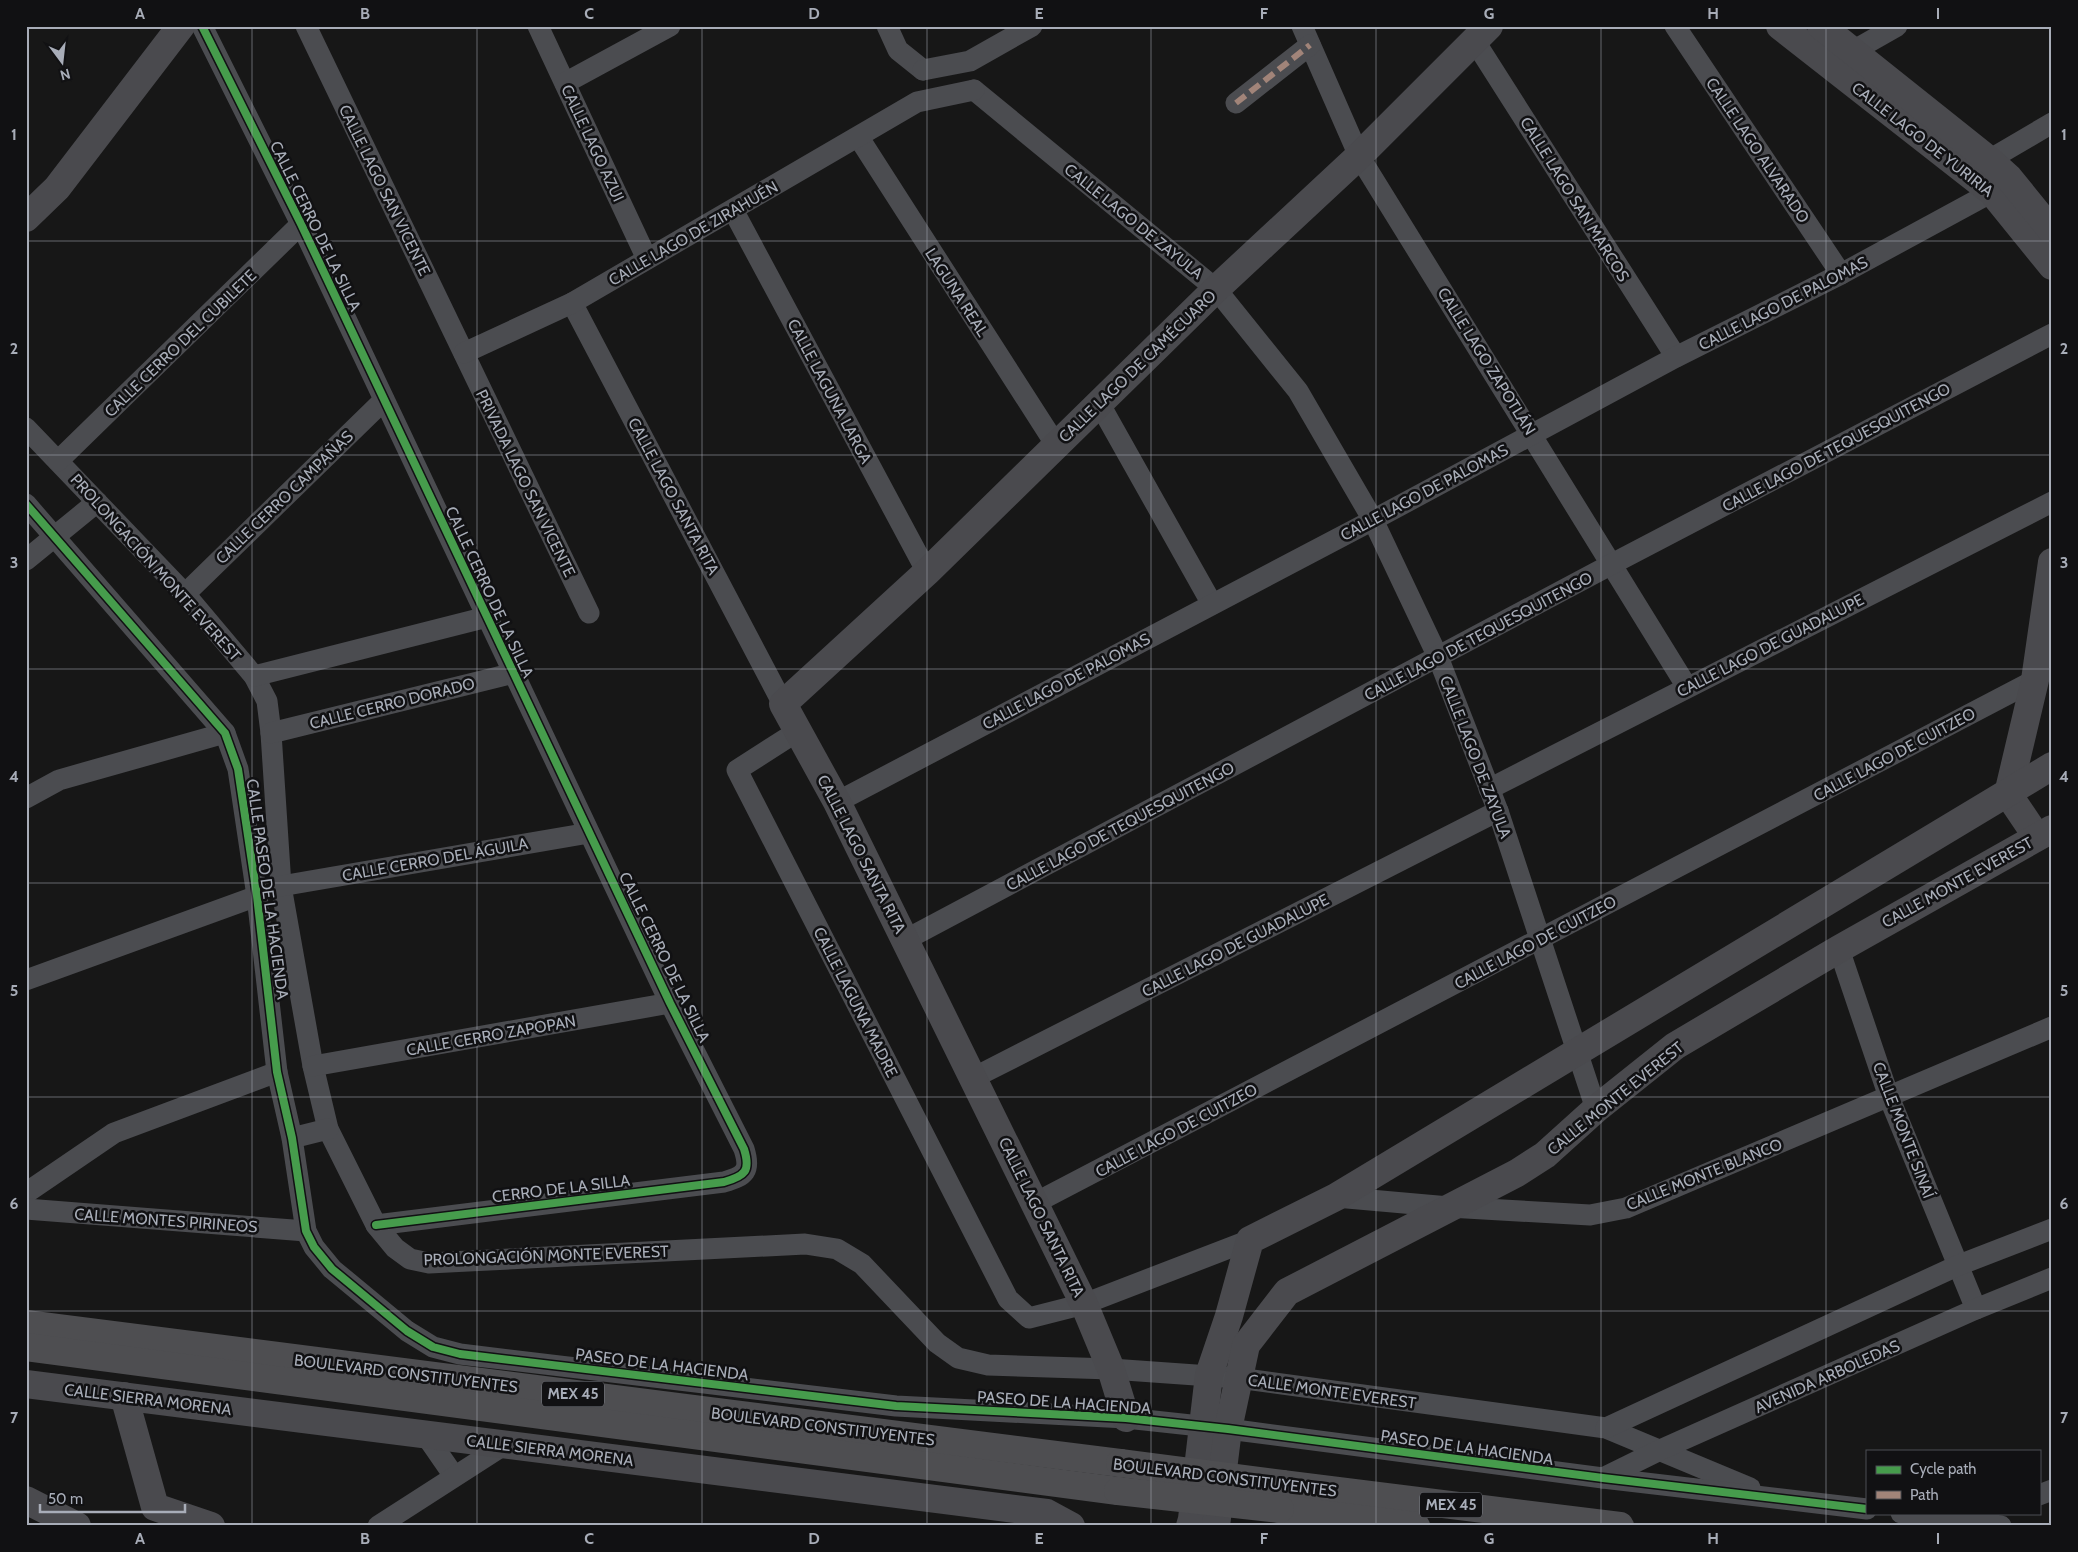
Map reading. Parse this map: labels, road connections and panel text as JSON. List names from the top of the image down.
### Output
{
  "streets": {
    "highway": ["BOULEVARD CONSTITUYENTES", "MEX 45"],
    "street": [
      "CALLE LAGO DE YURIRIA",
      "CALLE LAGO AZUI",
      "CALLE LAGO ALVARADO",
      "CALLE LAGO SAN VICENTE",
      "CALLE LAGO SAN MARCOS",
      "CALLE LAGO DE ZAYULA",
      "CALLE CERRO DE LA SILLA",
      "CALLE LAGO DE ZIRAHUÉN",
      "LAGUNA REAL",
      "CALLE LAGO DE PALOMAS",
      "CALLE CERRO DEL CUBILETE",
      "CALLE LAGO ZAPOTLÁN",
      "CALLE LAGO DE CAMÉCUARO",
      "CALLE LAGUNA LARGA",
      "CALLE LAGO DE TEQUESQUITENGO",
      "PRIVADA LAGO SAN VICENTE",
      "CALLE LAGO SANTA RITA",
      "CALLE CERRO CAMPAÑAS",
      "PROLONGACIÓN MONTE EVEREST",
      "CALLE LAGO DE GUADALUPE",
      "CALLE CERRO DORADO",
      "CALLE LAGO DE CUITZEO",
      "CALLE CERRO DEL ÁGUILA",
      "CALLE MONTE EVEREST",
      "CALLE PASEO DE LA HACIENDA",
      "CALLE LAGUNA MADRE",
      "CALLE CERRO ZAPOPAN",
      "CALLE MONTE SINAÍ",
      "CALLE MONTE BLANCO",
      "CERRO DE LA SILLA",
      "CALLE MONTES PIRINEOS",
      "PASEO DE LA HACIENDA",
      "AVENIDA ARBOLEDAS",
      "CALLE SIERRA MORENA"
    ]
  },
  "crossings": [
    ["CALLE LAGO DE YURIRIA", "CALLE LAGO DE PALOMAS"],
    ["CALLE LAGO AZUI", "CALLE LAGO DE ZIRAHUÉN"],
    ["CALLE LAGO ALVARADO", "CALLE LAGO DE PALOMAS"],
    ["CALLE LAGO SAN VICENTE", "CALLE LAGO DE ZIRAHUÉN"],
    ["CALLE LAGO SAN VICENTE", "PRIVADA LAGO SAN VICENTE"],
    ["CALLE LAGO SAN MARCOS", "CALLE LAGO DE PALOMAS"],
    ["CALLE LAGO SAN MARCOS", "CALLE LAGO DE CAMÉCUARO"],
    ["CALLE LAGO DE ZAYULA", "CALLE LAGO DE ZIRAHUÉN"],
    ["CALLE LAGO DE ZAYULA", "CALLE LAGO DE PALOMAS"],
    ["CALLE LAGO DE ZAYULA", "CALLE LAGO DE CAMÉCUARO"],
    ["CALLE LAGO DE ZAYULA", "CALLE LAGO DE TEQUESQUITENGO"],
    ["CALLE LAGO DE ZAYULA", "CALLE LAGO DE GUADALUPE"],
    ["CALLE LAGO DE ZAYULA", "CALLE LAGO DE CUITZEO"],
    ["CALLE LAGO DE ZAYULA", "CALLE MONTE EVEREST"],
    ["CALLE CERRO DE LA SILLA", "CALLE CERRO DEL CUBILETE"],
    ["CALLE CERRO DE LA SILLA", "CALLE CERRO CAMPAÑAS"],
    ["CALLE CERRO DE LA SILLA", "CALLE CERRO DORADO"],
    ["CALLE CERRO DE LA SILLA", "CALLE CERRO DEL ÁGUILA"],
    ["CALLE CERRO DE LA SILLA", "CALLE CERRO ZAPOPAN"],
    ["CALLE CERRO DE LA SILLA", "CERRO DE LA SILLA"],
    ["CALLE LAGO DE ZIRAHUÉN", "LAGUNA REAL"],
    ["CALLE LAGO DE ZIRAHUÉN", "CALLE LAGUNA LARGA"],
    ["CALLE LAGO DE ZIRAHUÉN", "PRIVADA LAGO SAN VICENTE"],
    ["CALLE LAGO DE ZIRAHUÉN", "CALLE LAGO SANTA RITA"],
    ["LAGUNA REAL", "CALLE LAGO DE CAMÉCUARO"],
    ["CALLE LAGO DE PALOMAS", "CALLE LAGO ZAPOTLÁN"],
    ["CALLE LAGO DE PALOMAS", "CALLE LAGO SANTA RITA"],
    ["CALLE CERRO DEL CUBILETE", "PROLONGACIÓN MONTE EVEREST"],
    ["CALLE LAGO ZAPOTLÁN", "CALLE LAGO DE CAMÉCUARO"],
    ["CALLE LAGO ZAPOTLÁN", "CALLE LAGO DE TEQUESQUITENGO"],
    ["CALLE LAGO ZAPOTLÁN", "CALLE LAGO DE GUADALUPE"],
    ["CALLE LAGO DE CAMÉCUARO", "CALLE LAGUNA LARGA"],
    ["CALLE LAGO DE CAMÉCUARO", "CALLE LAGO SANTA RITA"],
    ["CALLE LAGO DE TEQUESQUITENGO", "CALLE LAGO SANTA RITA"],
    ["CALLE LAGO SANTA RITA", "PROLONGACIÓN MONTE EVEREST"],
    ["CALLE LAGO SANTA RITA", "CALLE LAGO DE GUADALUPE"],
    ["CALLE LAGO SANTA RITA", "CALLE LAGO DE CUITZEO"],
    ["CALLE LAGO SANTA RITA", "CALLE MONTE EVEREST"],
    ["CALLE LAGO SANTA RITA", "CALLE LAGUNA MADRE"],
    ["CALLE LAGO SANTA RITA", "PASEO DE LA HACIENDA"],
    ["CALLE CERRO CAMPAÑAS", "PROLONGACIÓN MONTE EVEREST"],
    ["PROLONGACIÓN MONTE EVEREST", "CALLE CERRO DORADO"],
    ["PROLONGACIÓN MONTE EVEREST", "CALLE CERRO DEL ÁGUILA"],
    ["PROLONGACIÓN MONTE EVEREST", "CALLE MONTE EVEREST"],
    ["PROLONGACIÓN MONTE EVEREST", "CALLE CERRO ZAPOPAN"],
    ["PROLONGACIÓN MONTE EVEREST", "CERRO DE LA SILLA"],
    ["CALLE MONTE EVEREST", "CALLE MONTE SINAÍ"],
    ["CALLE MONTE EVEREST", "CALLE MONTE BLANCO"],
    ["CALLE MONTE EVEREST", "PASEO DE LA HACIENDA"],
    ["CALLE MONTE EVEREST", "AVENIDA ARBOLEDAS"],
    ["CALLE PASEO DE LA HACIENDA", "CALLE MONTES PIRINEOS"],
    ["CALLE PASEO DE LA HACIENDA", "PASEO DE LA HACIENDA"],
    ["CALLE MONTE SINAÍ", "CALLE MONTE BLANCO"],
    ["CALLE MONTE SINAÍ", "AVENIDA ARBOLEDAS"],
    ["CALLE MONTES PIRINEOS", "PASEO DE LA HACIENDA"],
    ["PASEO DE LA HACIENDA", "AVENIDA ARBOLEDAS"]
  ],
  "legend": ["Cycle path", "Path"],
  "scale_bar": "50 m",
  "north": "bottom",
  "grid": {
    "columns": [
      "A",
      "B",
      "C",
      "D",
      "E",
      "F",
      "G",
      "H",
      "I"
    ],
    "rows": [
      "1",
      "2",
      "3",
      "4",
      "5",
      "6",
      "7"
    ]
  }
}
